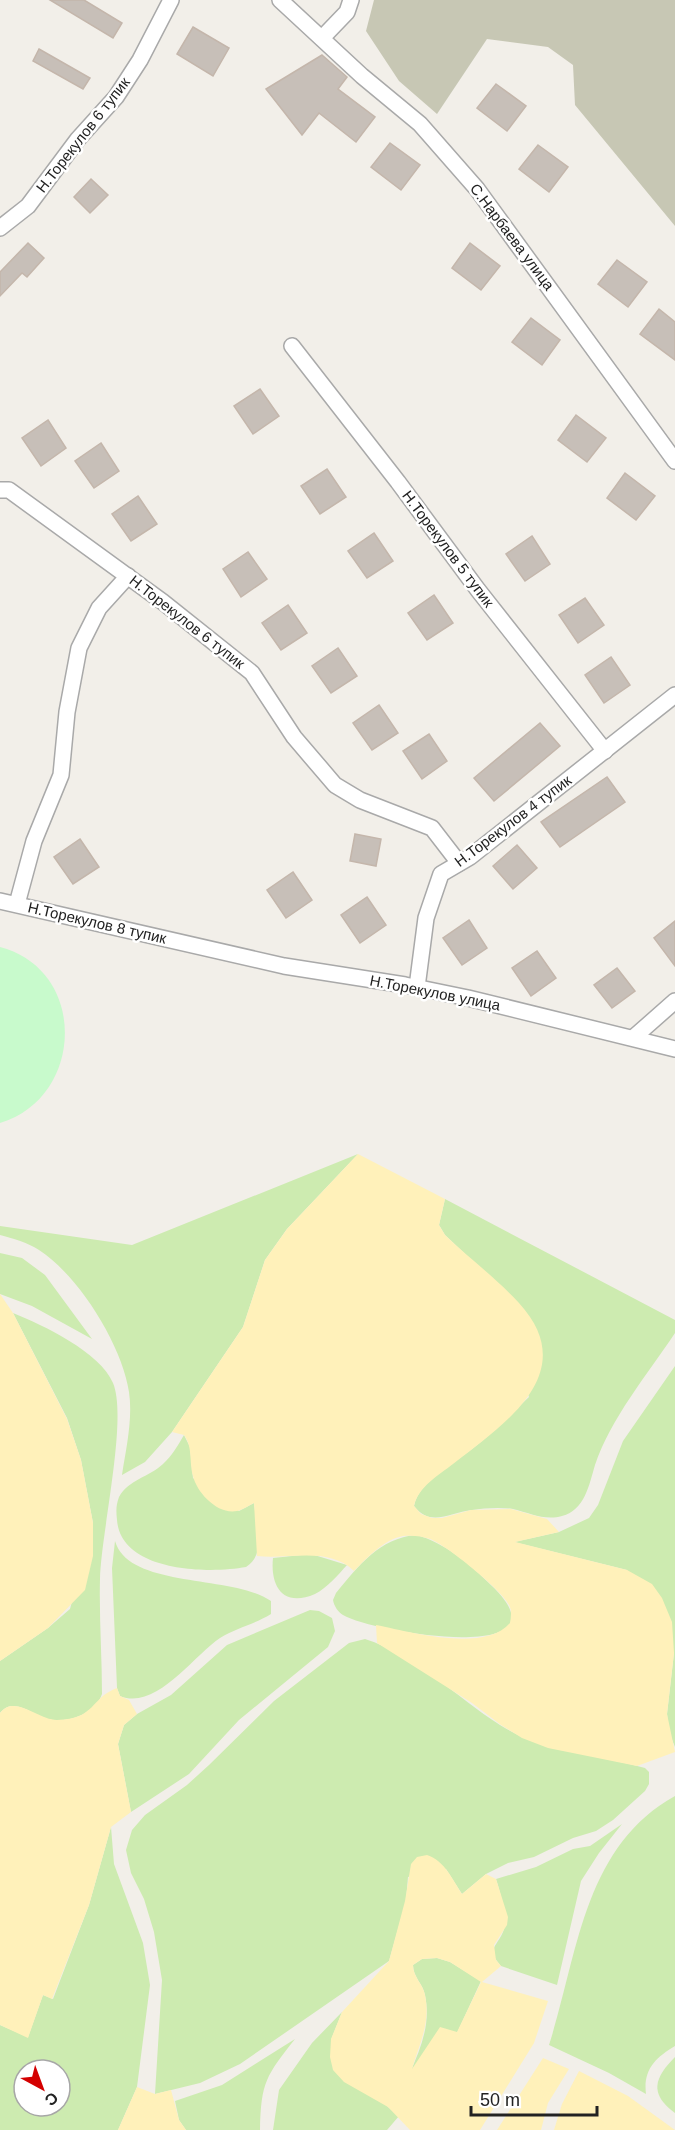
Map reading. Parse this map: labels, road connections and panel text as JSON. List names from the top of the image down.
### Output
{
  "streets": {
    "street": [
      "Н.Торекулов 6 тупик",
      "С.Нарбаева улица",
      "Н.Торекулов 5 тупик",
      "Н.Торекулов 4 тупик",
      "Н.Торекулов 8 тупик",
      "Н.Торекулов улица"
    ]
  },
  "crossings": [
    ["Н.Торекулов 6 тупик", "Н.Торекулов 4 тупик"],
    ["Н.Торекулов 5 тупик", "Н.Торекулов 4 тупик"],
    ["Н.Торекулов 4 тупик", "Н.Торекулов улица"],
    ["Н.Торекулов 8 тупик", "Н.Торекулов улица"]
  ],
  "scale_bar": "50 m",
  "north": "bottom right"
}
